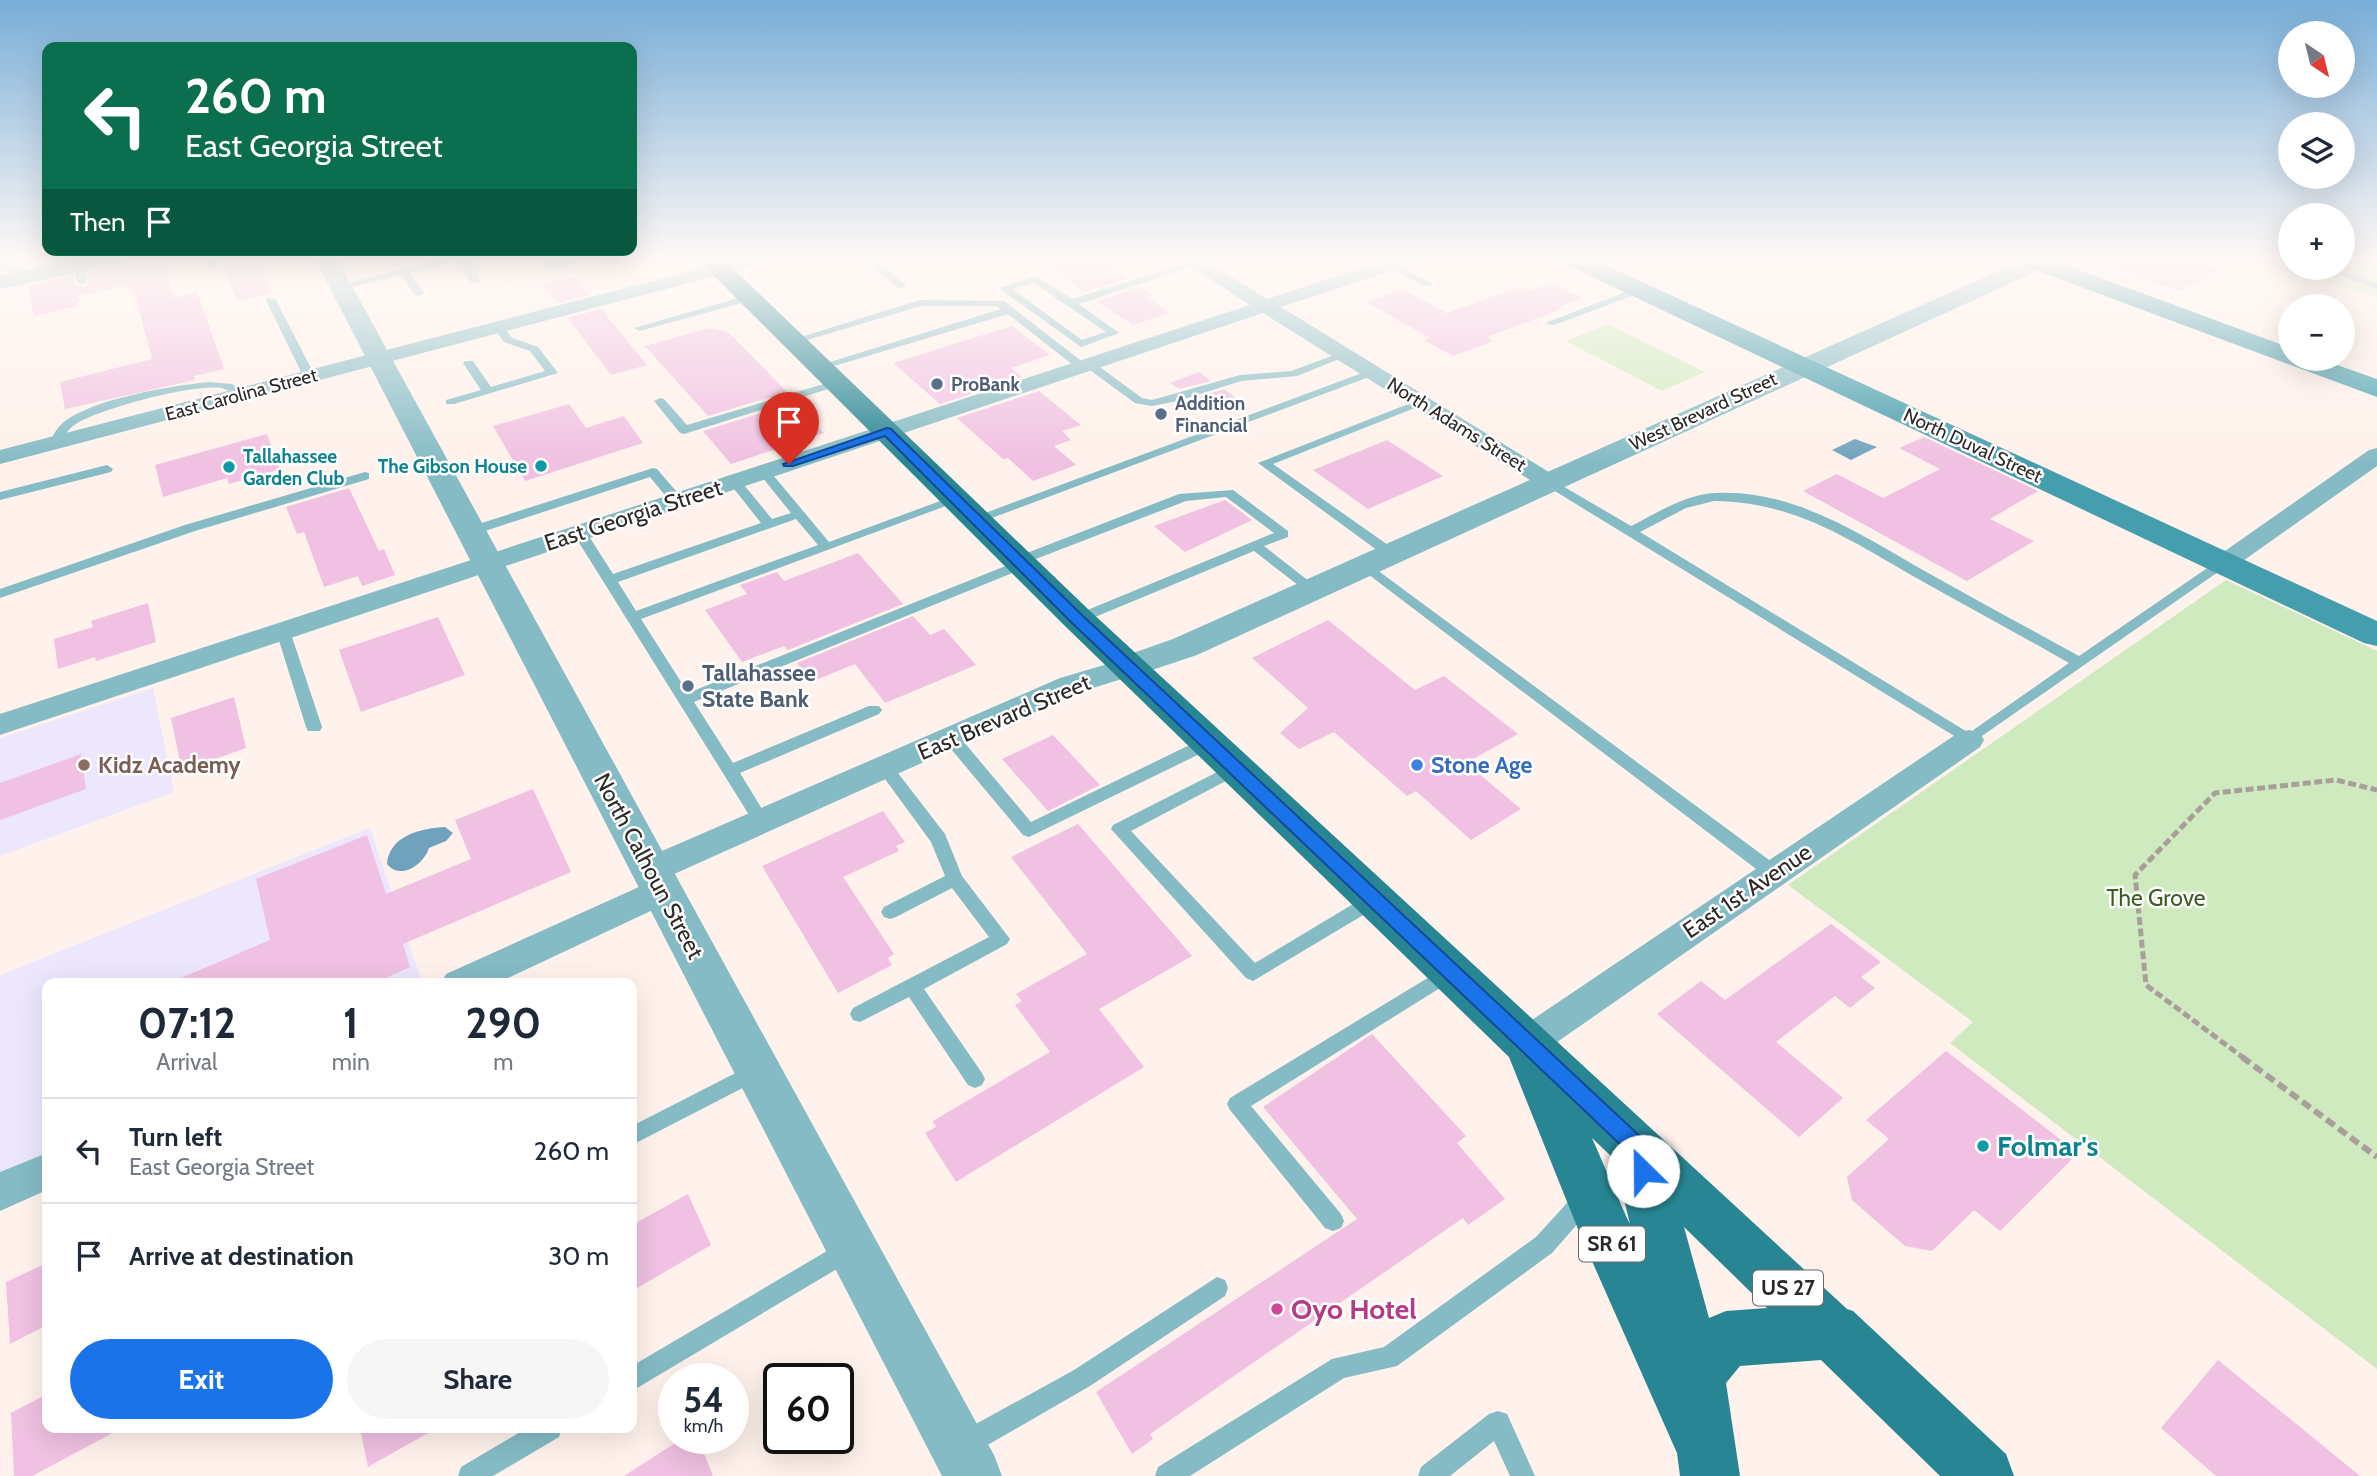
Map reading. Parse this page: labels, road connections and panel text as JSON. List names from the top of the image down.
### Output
{
  "streets": {
    "main road": ["North Duval Street", "SR 61", "US 27"],
    "street": [
      "East Carolina Street",
      "West Brevard Street",
      "North Adams Street",
      "East Georgia Street",
      "East Brevard Street",
      "North Calhoun Street",
      "East 1st Avenue"
    ]
  },
  "crossings": [
    ["East Carolina Street", "North Calhoun Street"],
    ["West Brevard Street", "North Adams Street"],
    ["West Brevard Street", "North Duval Street"],
    ["West Brevard Street", "East Brevard Street"],
    ["North Adams Street", "East Brevard Street"],
    ["East Georgia Street", "North Calhoun Street"],
    ["East Georgia Street", "US 27"],
    ["East Brevard Street", "North Calhoun Street"],
    ["East Brevard Street", "US 27"],
    ["East 1st Avenue", "SR 61"],
    ["East 1st Avenue", "US 27"],
    ["SR 61", "US 27"]
  ],
  "parks": ["The Grove"],
  "places": [
    "ProBank",
    "Addition Financial",
    "The Gibson House",
    "Tallahassee Garden Club",
    "Tallahassee State Bank",
    "Kidz Academy",
    "Stone Age",
    "Folmar's",
    "Oyo Hotel"
  ],
  "north": "bottom right",
  "page": {
    "map_buttons": ["+", "−"],
    "turn": ["260 m", "East Georgia Street"],
    "then": "Then",
    "eta": [
      "07:12",
      "Arrival",
      "1",
      "min",
      "290",
      "m"
    ],
    "list": [
      {
        "name": "Turn left",
        "note": "East Georgia Street",
        "value": "260 m"
      },
      {
        "name": "Arrive at destination",
        "value": "30 m"
      }
    ],
    "buttons": ["Exit", "Share"],
    "speed": "54 km/h",
    "limit": "60"
  }
}
